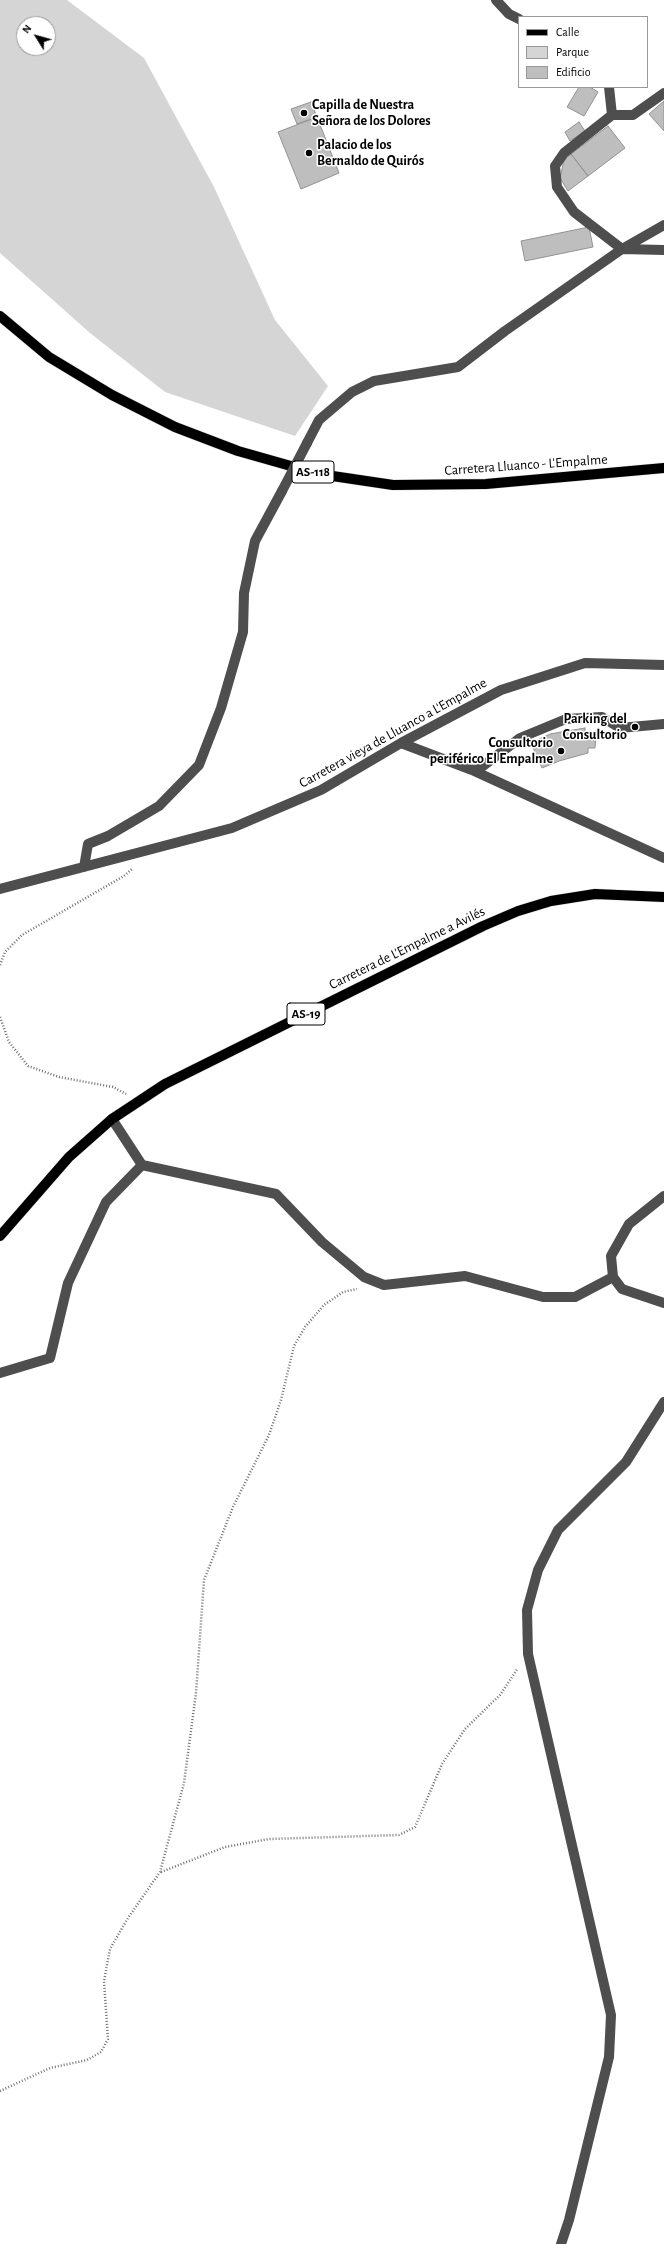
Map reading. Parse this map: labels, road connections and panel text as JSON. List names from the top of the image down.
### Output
{
  "streets": {
    "main road": [
      "Carretera Lluanco - L'Empalme",
      "AS-118",
      "Carretera de L'Empalme a Avilés",
      "AS-19"
    ],
    "street": ["Carretera vieya de Lluanco a L'Empalme"]
  },
  "places": [
    "Capilla de Nuestra Señora de los Dolores",
    "Palacio de los Bernaldo de Quirós",
    "Parking del Consultorio",
    "Consultorio periférico El Empalme"
  ],
  "legend": ["Calle", "Parque", "Edificio"],
  "north": "top left"
}
